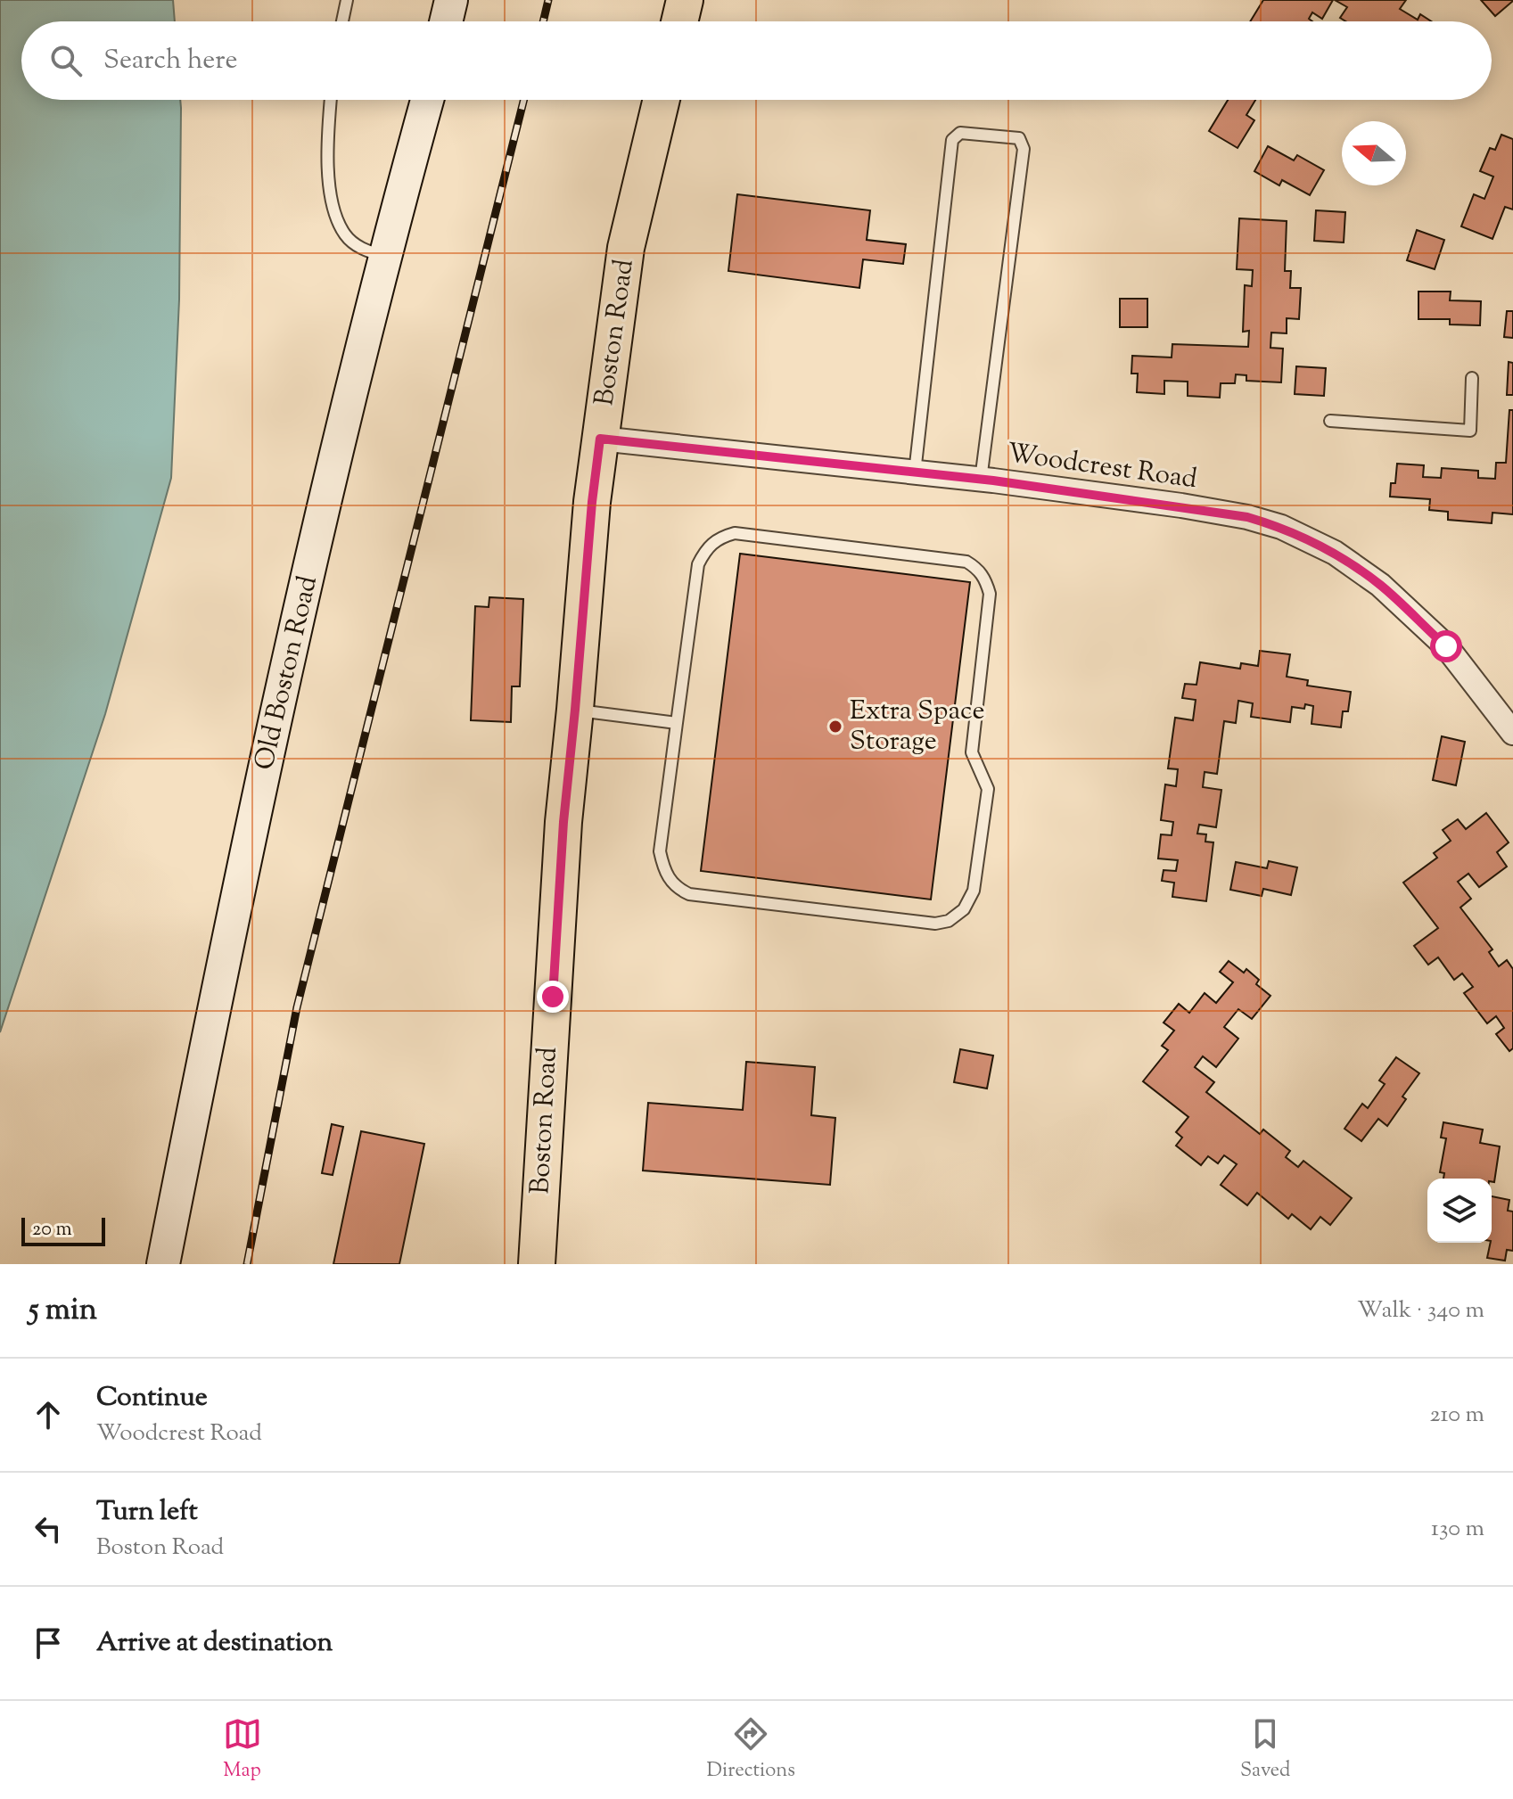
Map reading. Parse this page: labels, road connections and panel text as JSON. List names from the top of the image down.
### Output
{
  "streets": {
    "main road": ["Boston Road"],
    "street": ["Woodcrest Road", "Old Boston Road"]
  },
  "crossings": [
    ["Boston Road", "Woodcrest Road"]
  ],
  "places": ["Extra Space Storage"],
  "scale_bar": "20 m",
  "north": "left",
  "page": {
    "search": "Search here",
    "scale": "20 m",
    "heading": ["5 min", "Walk · 340 m"],
    "list": [
      ["Continue", "Woodcrest Road", "210 m"],
      ["Turn left", "Boston Road", "130 m"],
      "Arrive at destination"
    ],
    "nav": ["Map", "Directions", "Saved"]
  }
}
